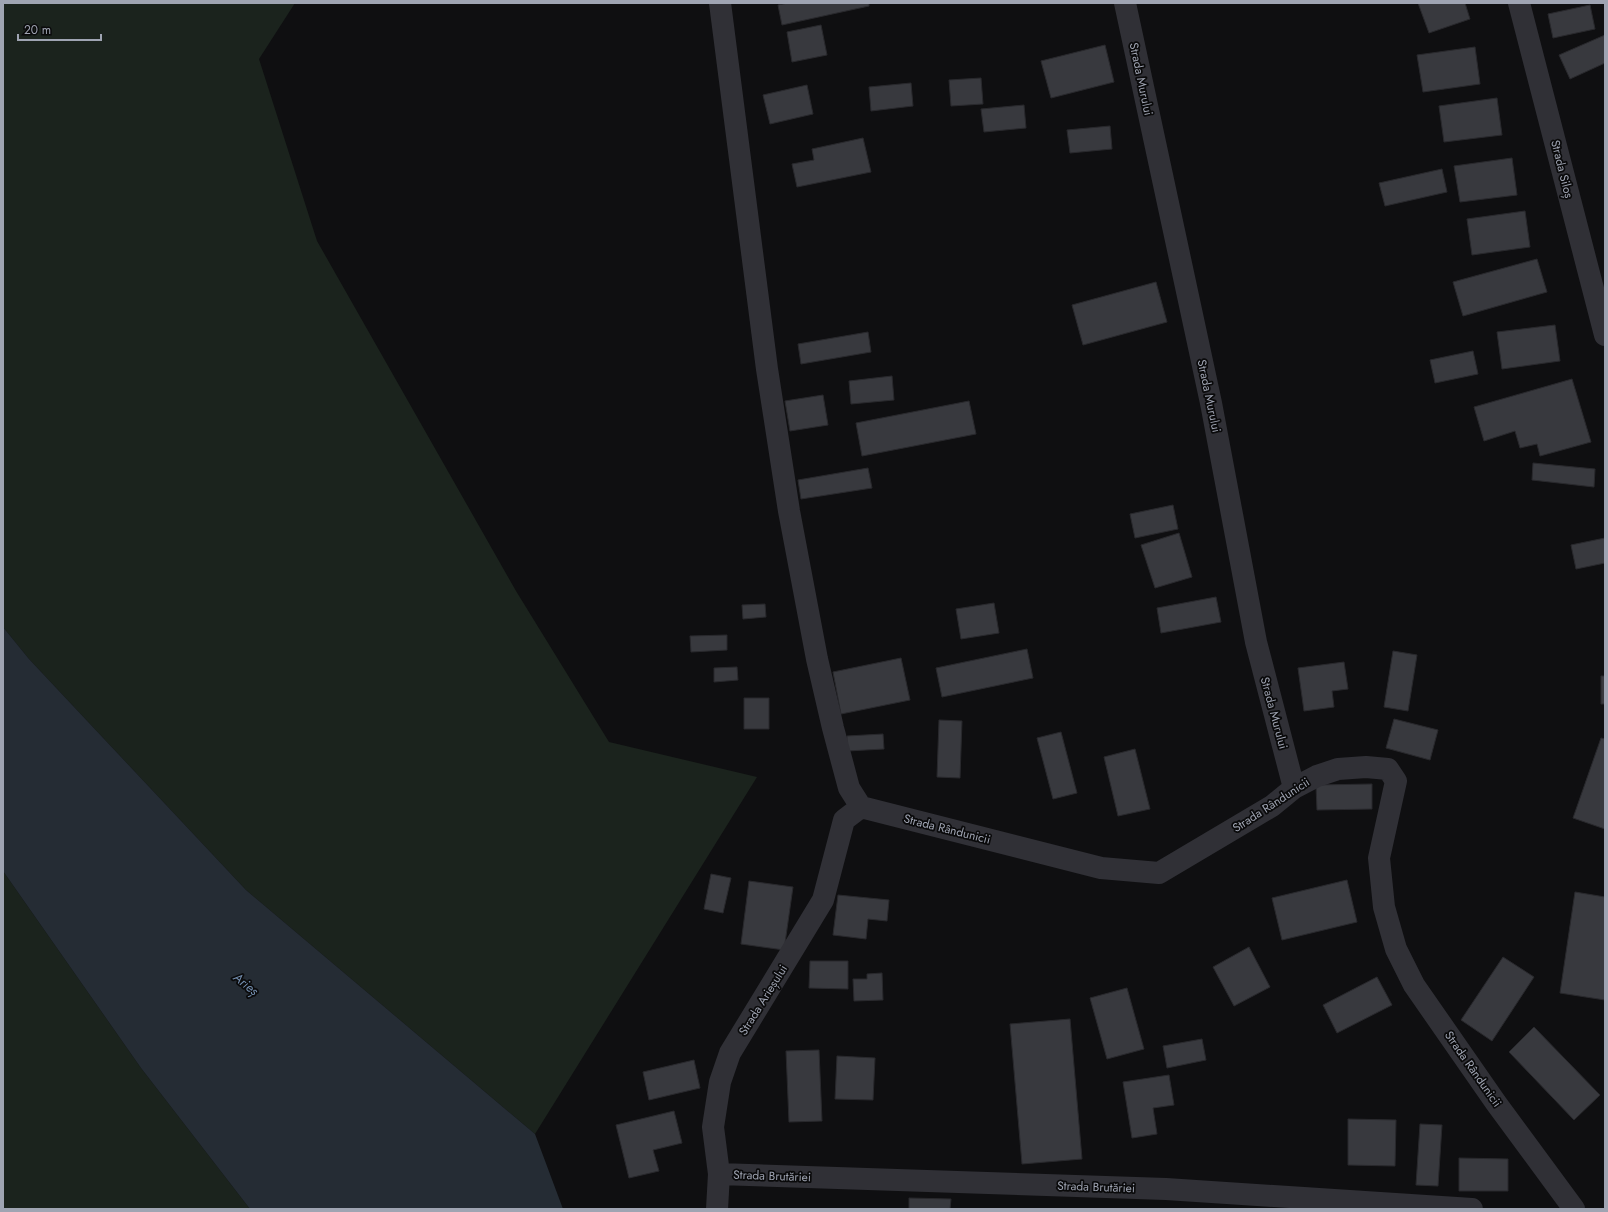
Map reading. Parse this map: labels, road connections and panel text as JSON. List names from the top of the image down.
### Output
{
  "streets": {
    "street": [
      "Strada Murului",
      "Strada Siloș",
      "Strada Rândunicii",
      "Strada Arieșului",
      "Strada Brutăriei"
    ]
  },
  "crossings": [
    ["Strada Murului", "Strada Rândunicii"],
    ["Strada Rândunicii", "Strada Arieșului"],
    ["Strada Arieșului", "Strada Brutăriei"]
  ],
  "water": ["Arieș"],
  "scale_bar": "20 m"
}
